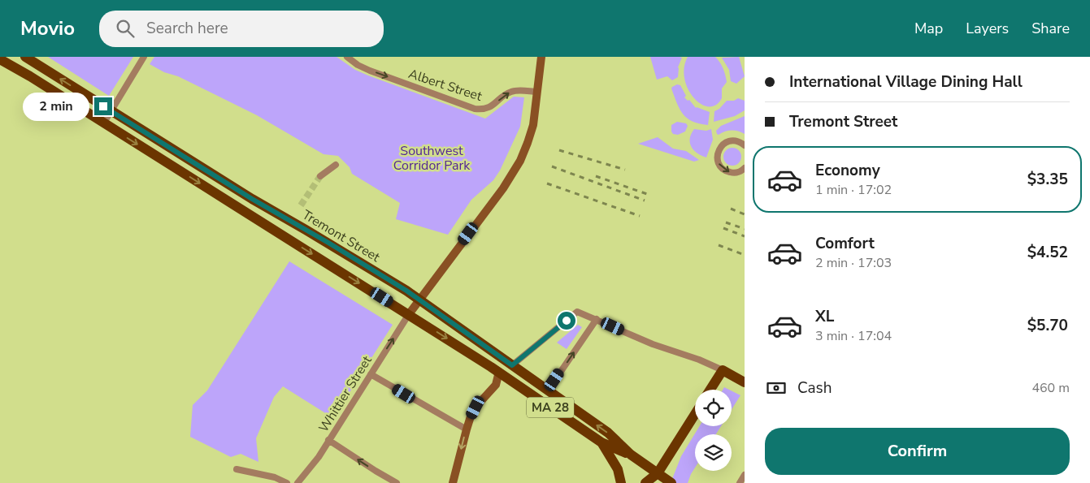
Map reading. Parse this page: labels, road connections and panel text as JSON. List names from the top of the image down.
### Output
{
  "streets": {
    "main road": ["Tremont Street", "MA 28"],
    "street": ["Albert Street", "Whittier Street"]
  },
  "crossings": [
    ["Tremont Street", "Whittier Street"]
  ],
  "one_way": ["Albert Street", "Whittier Street"],
  "parks": ["Southwest Corridor Park"],
  "page": {
    "header": "Movio",
    "search": "Search here",
    "nav": ["Map", "Layers", "Share"],
    "banner": ["International Village Dining Hall", "Tremont Street"],
    "bubble": "2 min",
    "list": [
      {
        "name": "Economy",
        "note": "1 min · 17:02",
        "value": "$3.35"
      },
      {
        "name": "Comfort",
        "note": "2 min · 17:03",
        "value": "$4.52"
      },
      {
        "name": "XL",
        "note": "3 min · 17:04",
        "value": "$5.70"
      }
    ],
    "pay": ["Cash", "460 m"],
    "buttons": "Confirm"
  }
}
